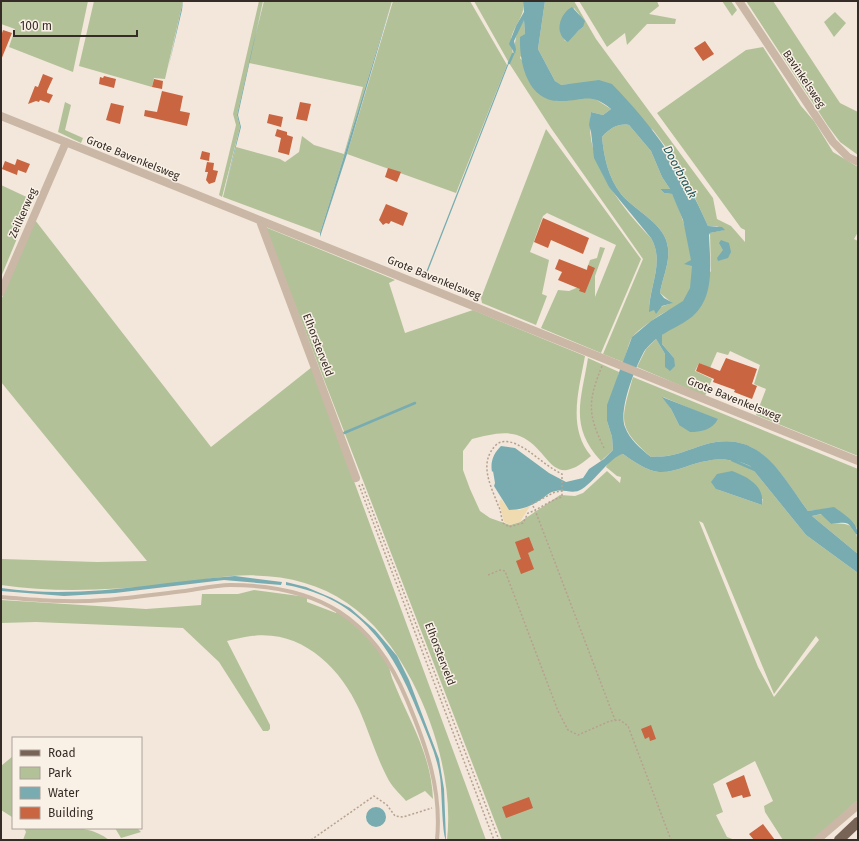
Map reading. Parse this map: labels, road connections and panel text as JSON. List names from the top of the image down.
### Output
{
  "streets": {
    "street": [
      "Bavinkelsweg",
      "Grote Bavenkelsweg",
      "Zeilkerweg",
      "Elhorsterveld"
    ]
  },
  "crossings": [
    ["Grote Bavenkelsweg", "Zeilkerweg"],
    ["Grote Bavenkelsweg", "Elhorsterveld"]
  ],
  "water": ["Doorbraak"],
  "legend": [
    "Road",
    "Park",
    "Water",
    "Building"
  ],
  "scale_bar": "100 m"
}
